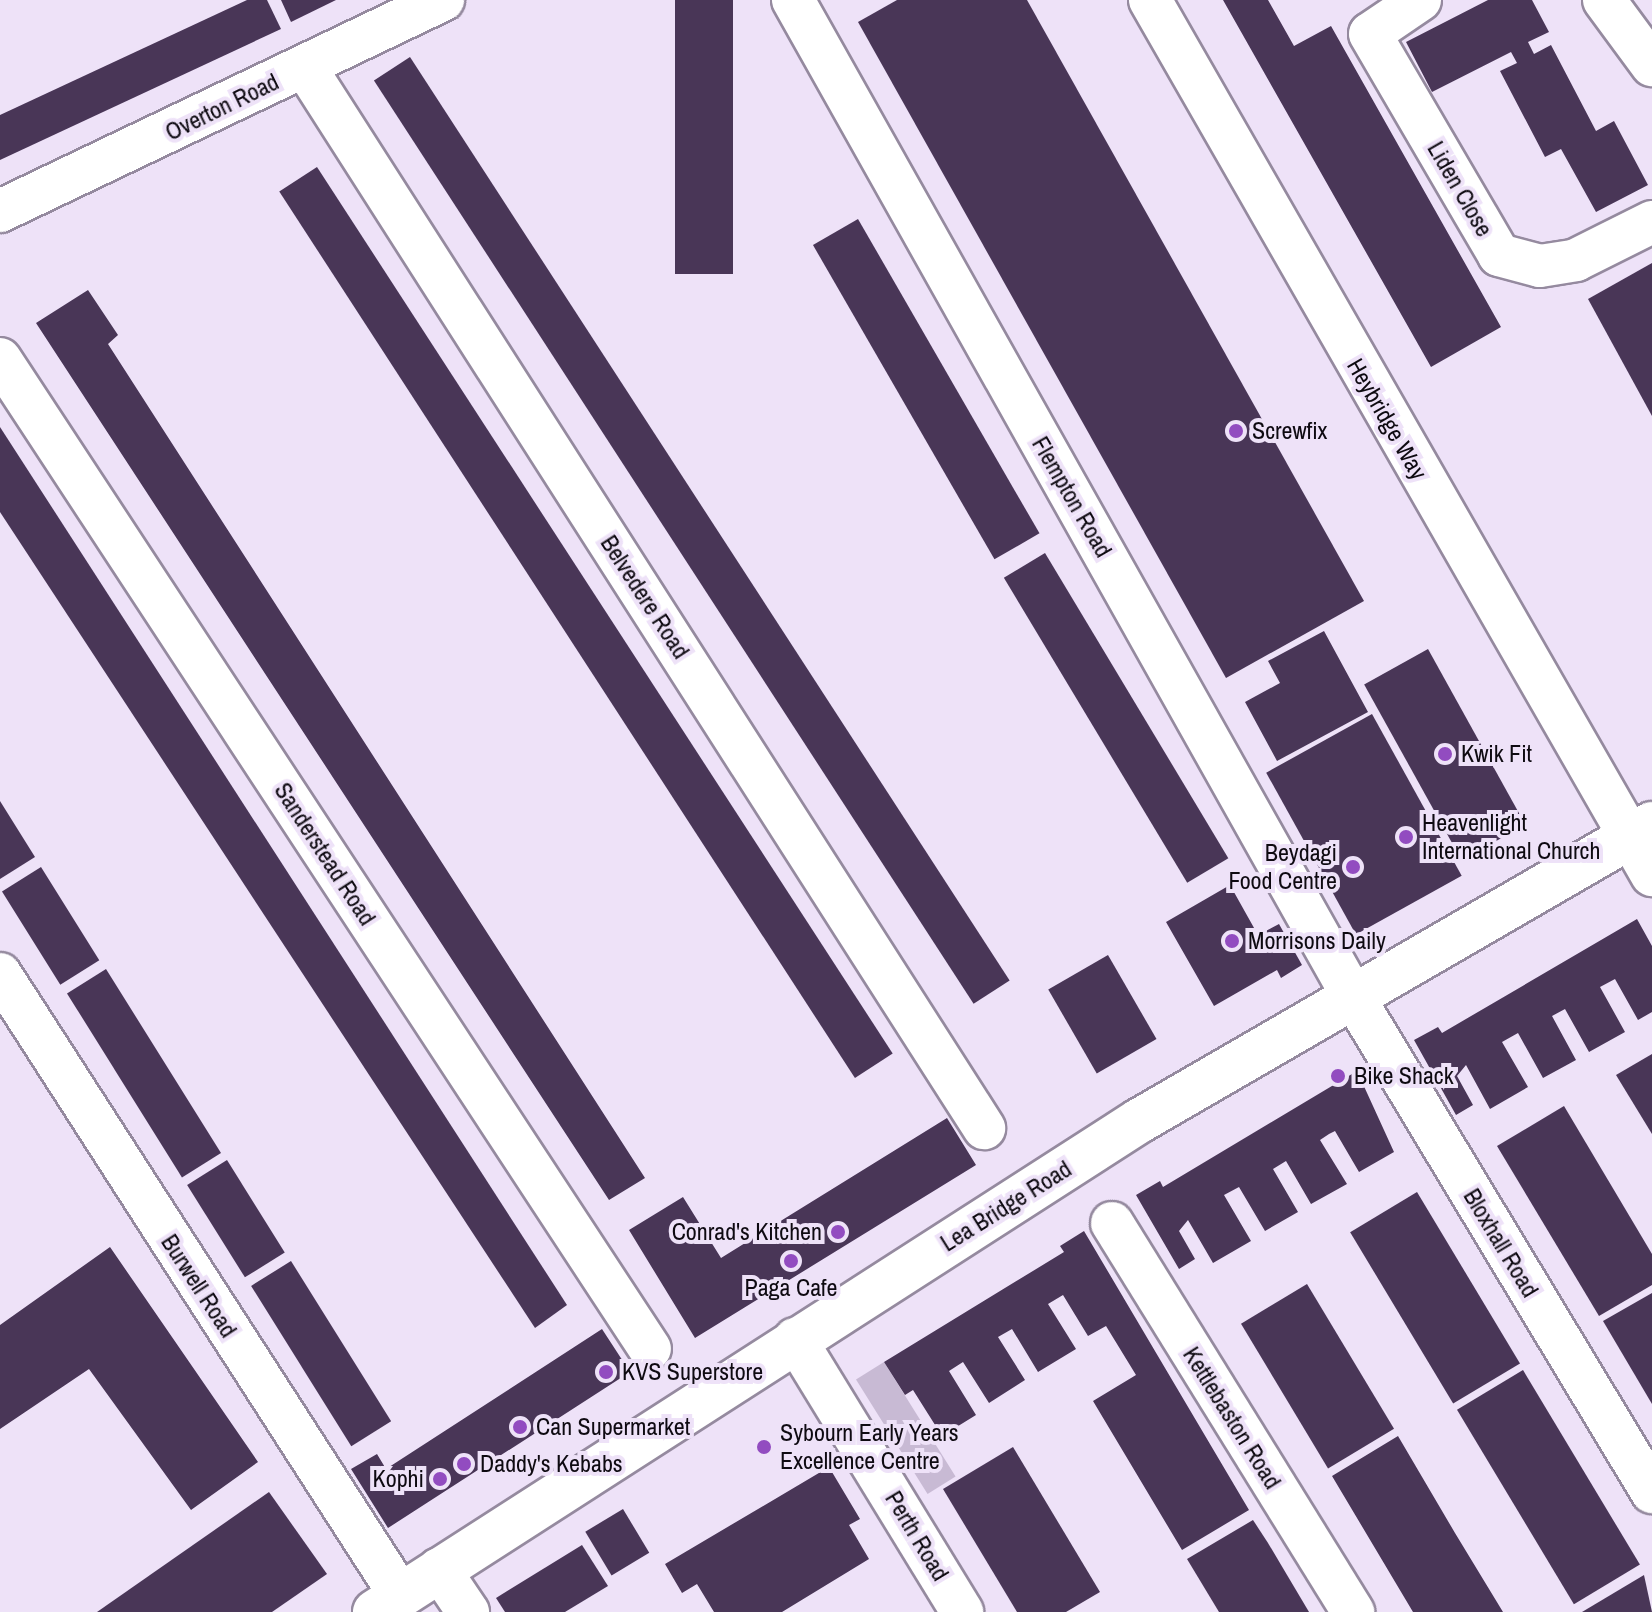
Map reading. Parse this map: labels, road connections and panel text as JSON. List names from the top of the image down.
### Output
{
  "streets": {
    "main road": ["Lea Bridge Road"],
    "street": [
      "Overton Road",
      "Liden Close",
      "Heybridge Way",
      "Flempton Road",
      "Belvedere Road",
      "Sanderstead Road",
      "Bloxhall Road",
      "Burwell Road",
      "Kettlebaston Road",
      "Perth Road"
    ]
  },
  "crossings": [
    ["Overton Road", "Belvedere Road"],
    ["Heybridge Way", "Lea Bridge Road"],
    ["Flempton Road", "Lea Bridge Road"],
    ["Flempton Road", "Bloxhall Road"],
    ["Lea Bridge Road", "Bloxhall Road"],
    ["Lea Bridge Road", "Burwell Road"],
    ["Lea Bridge Road", "Perth Road"]
  ],
  "places": [
    "Screwfix",
    "Kwik Fit",
    "Heavenlight International Church",
    "Beydagi Food Centre",
    "Morrisons Daily",
    "Bike Shack",
    "Conrad's Kitchen",
    "Paga Cafe",
    "KVS Superstore",
    "Can Supermarket",
    "Sybourn Early Years Excellence Centre",
    "Daddy's Kebabs",
    "Kophi"
  ]
}
